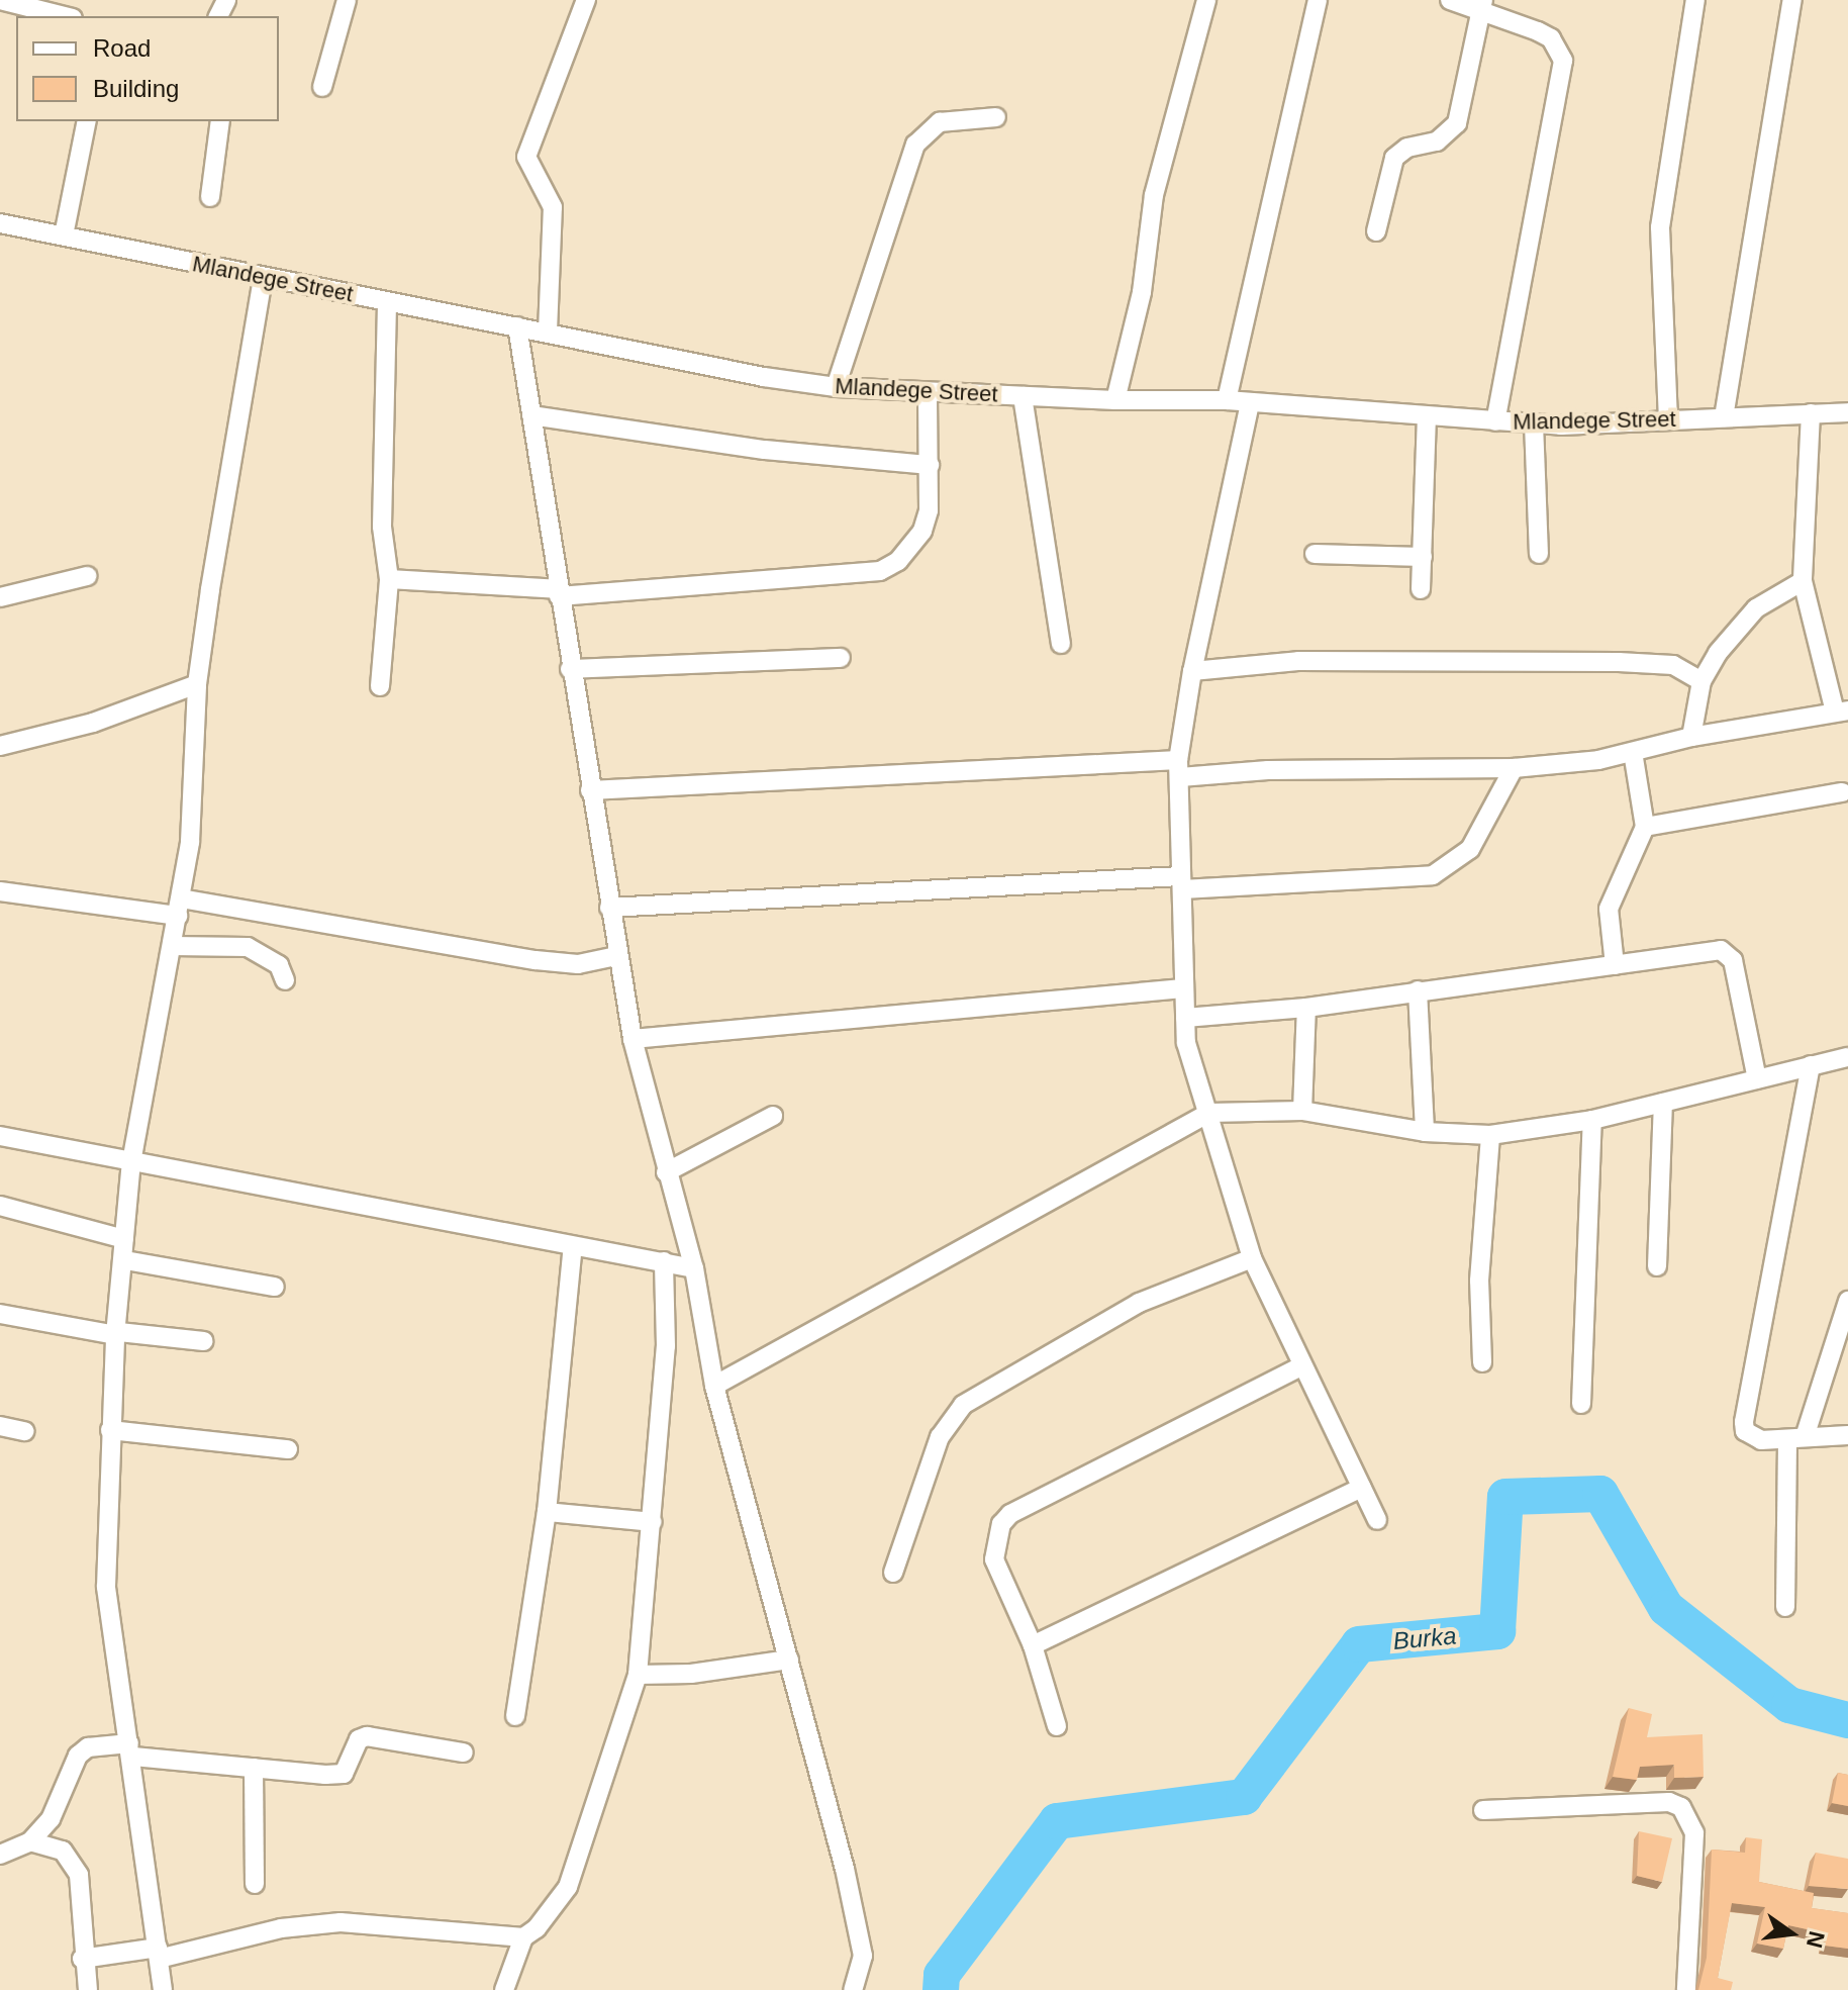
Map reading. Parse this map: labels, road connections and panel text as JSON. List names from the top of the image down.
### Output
{
  "streets": {
    "street": ["Mlandege Street"]
  },
  "water": ["Burka"],
  "legend": ["Road", "Building"],
  "north": "right"
}
